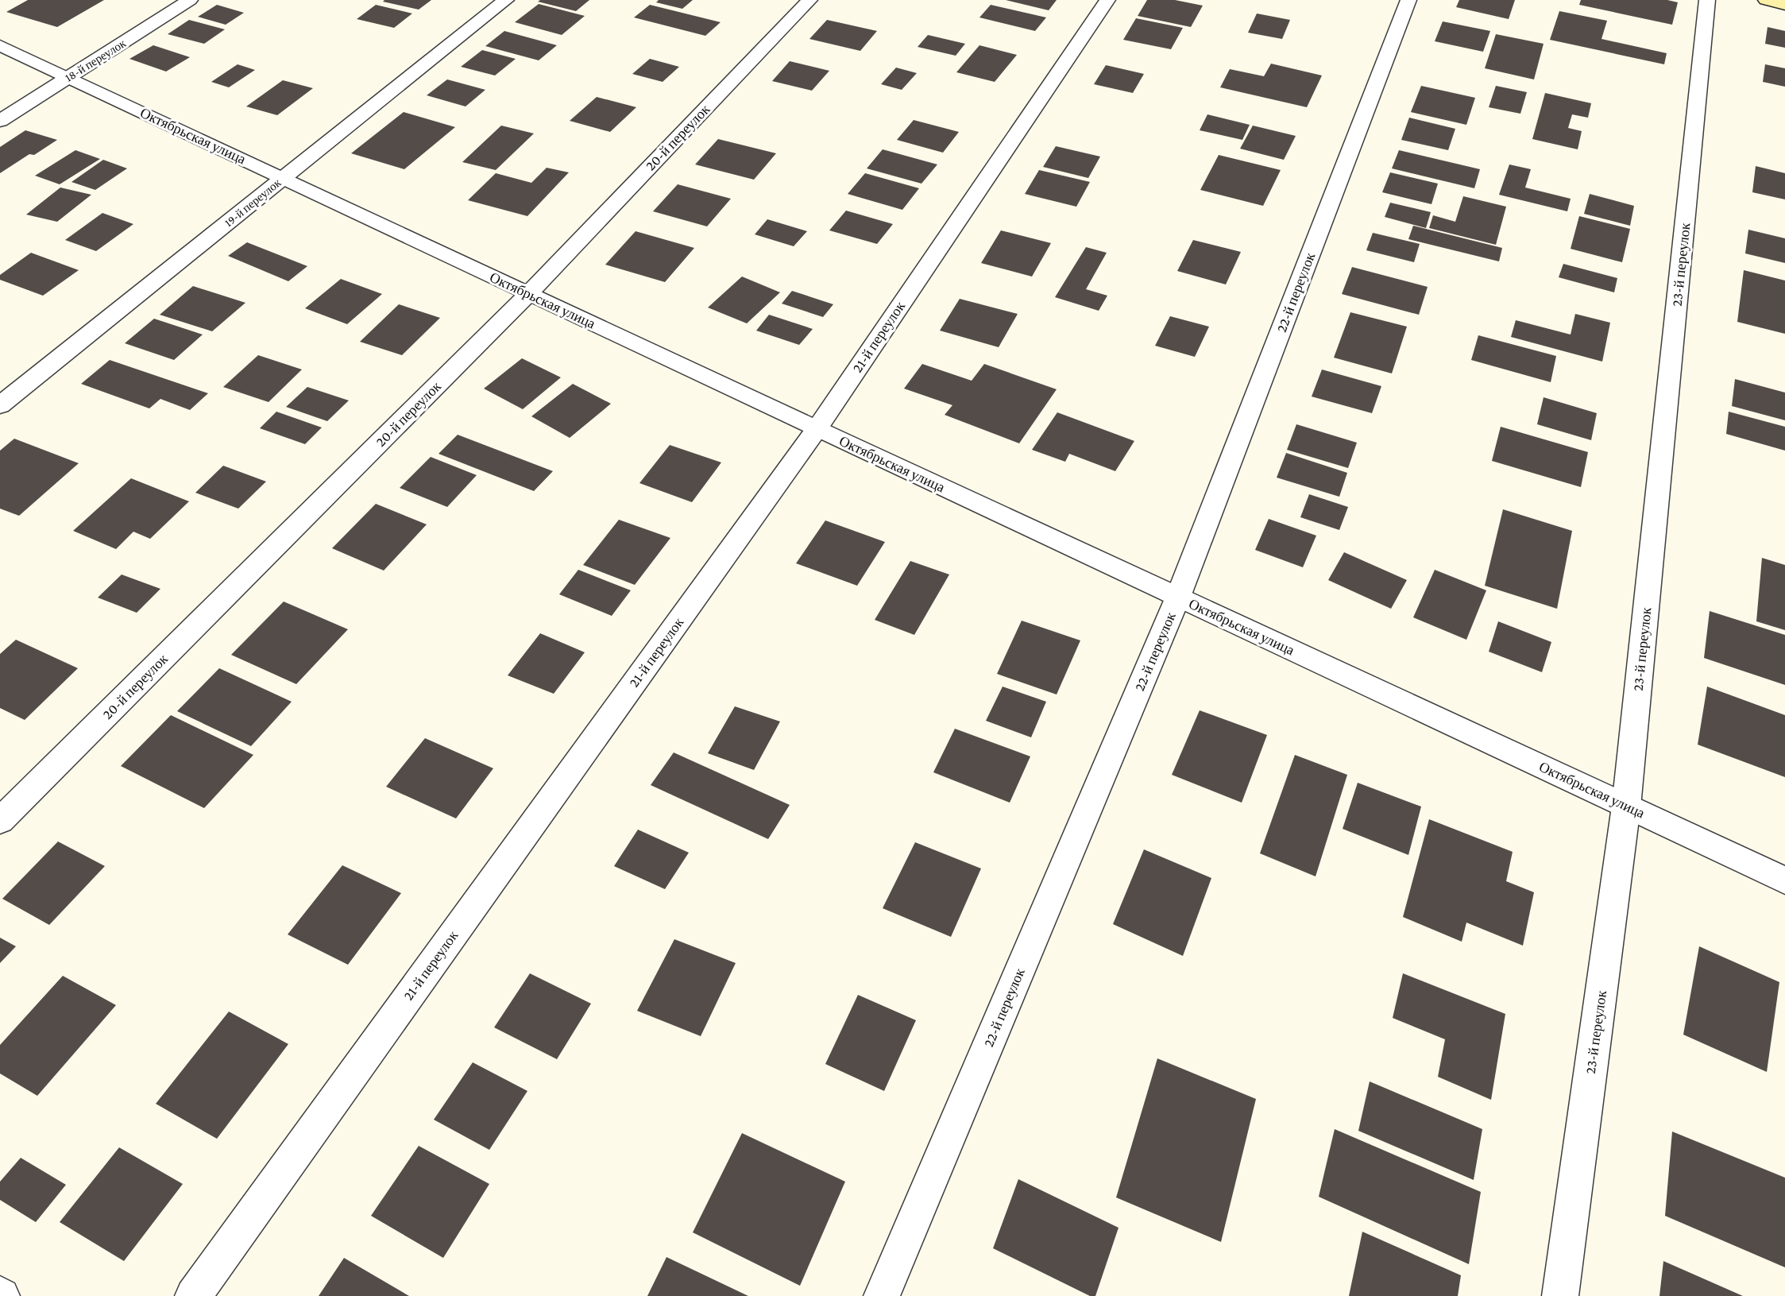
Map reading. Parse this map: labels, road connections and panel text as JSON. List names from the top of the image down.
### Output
{
  "streets": {
    "street": [
      "18-й переулок",
      "Октябрьская улица",
      "20-й переулок",
      "19-й переулок",
      "23-й переулок",
      "22-й переулок",
      "21-й переулок"
    ]
  },
  "crossings": [
    ["18-й переулок", "Октябрьская улица"],
    ["Октябрьская улица", "20-й переулок"],
    ["Октябрьская улица", "19-й переулок"],
    ["Октябрьская улица", "23-й переулок"],
    ["Октябрьская улица", "22-й переулок"],
    ["Октябрьская улица", "21-й переулок"]
  ]
}
